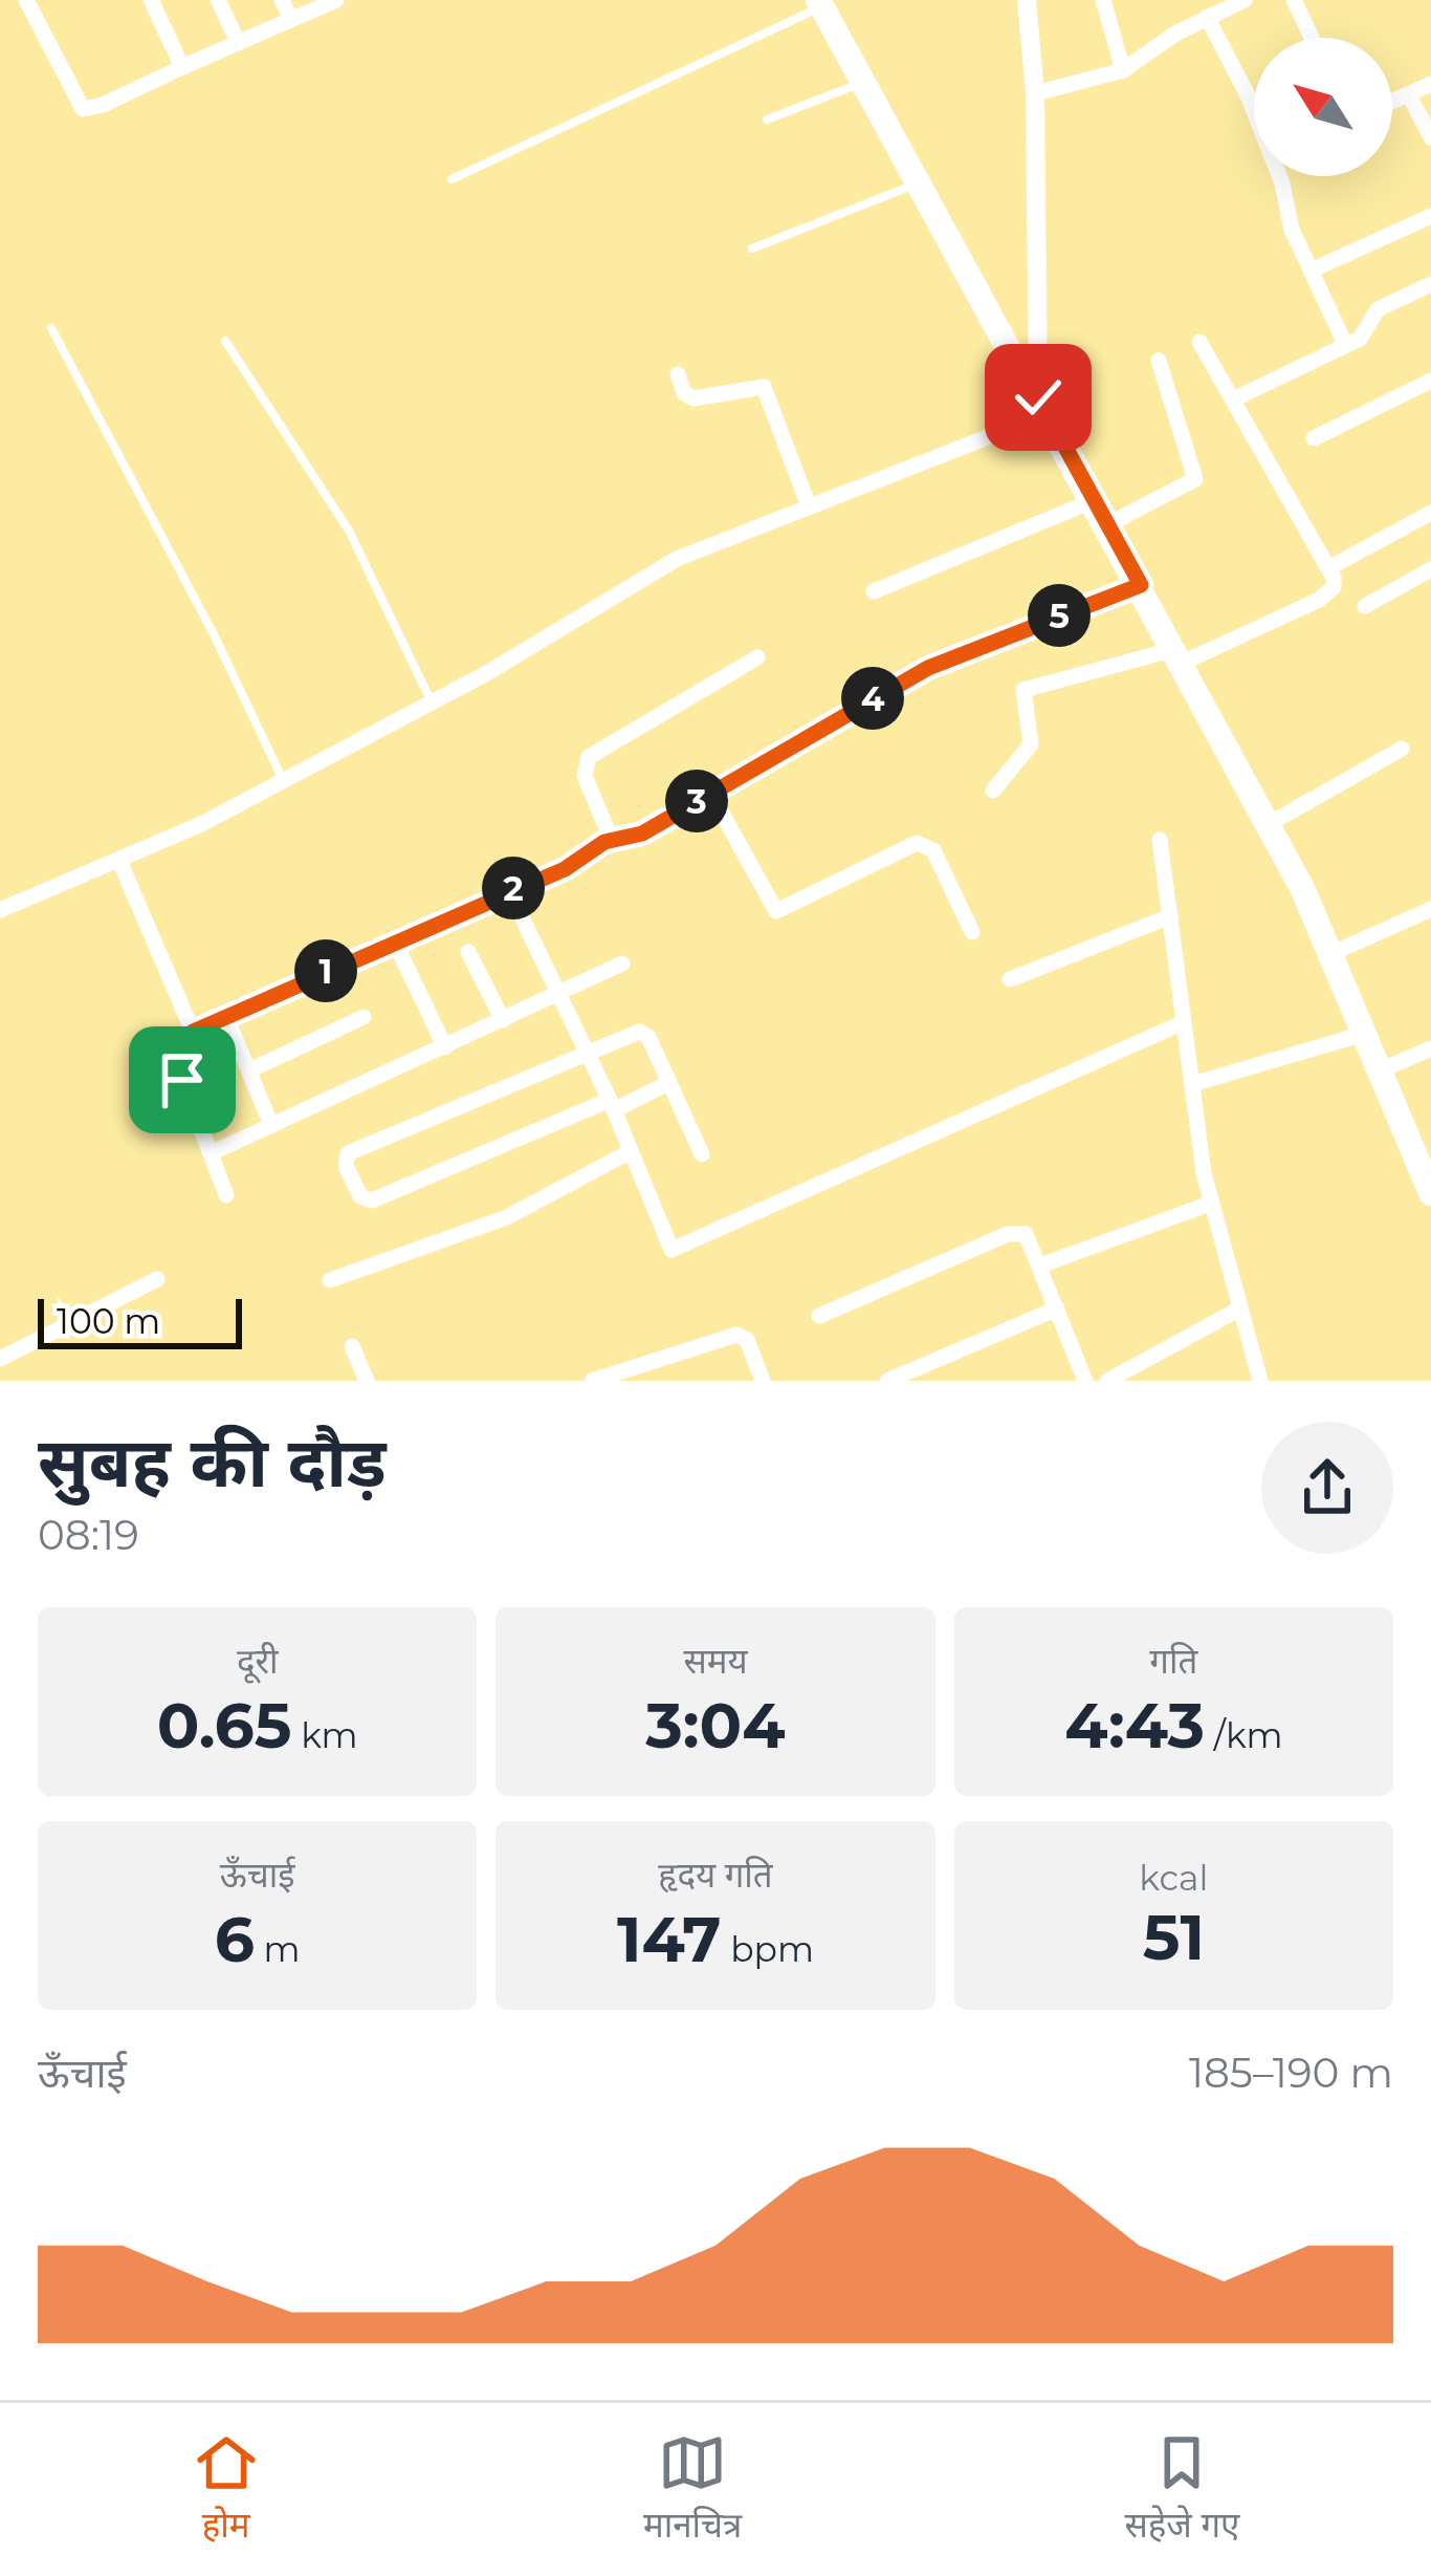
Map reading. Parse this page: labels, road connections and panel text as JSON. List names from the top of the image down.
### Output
{
  "scale_bar": "100 m",
  "north": "top left",
  "page": {
    "pins": [
      "5",
      "4",
      "3",
      "2",
      "1"
    ],
    "scale": "100 m",
    "heading": ["सुबह की दौड़", "08:19"],
    "stats": [
      ["दूरी", "0.65 km"],
      ["समय", "3:04"],
      ["गति", "4:43 /km"],
      ["ऊँचाई", "6 m"],
      ["हृदय गति", "147 bpm"],
      ["kcal", "51"]
    ],
    "chart": ["ऊँचाई", "185–190 m"],
    "tabs": ["होम", "मानचित्र", "सहेजे गए"]
  }
}
